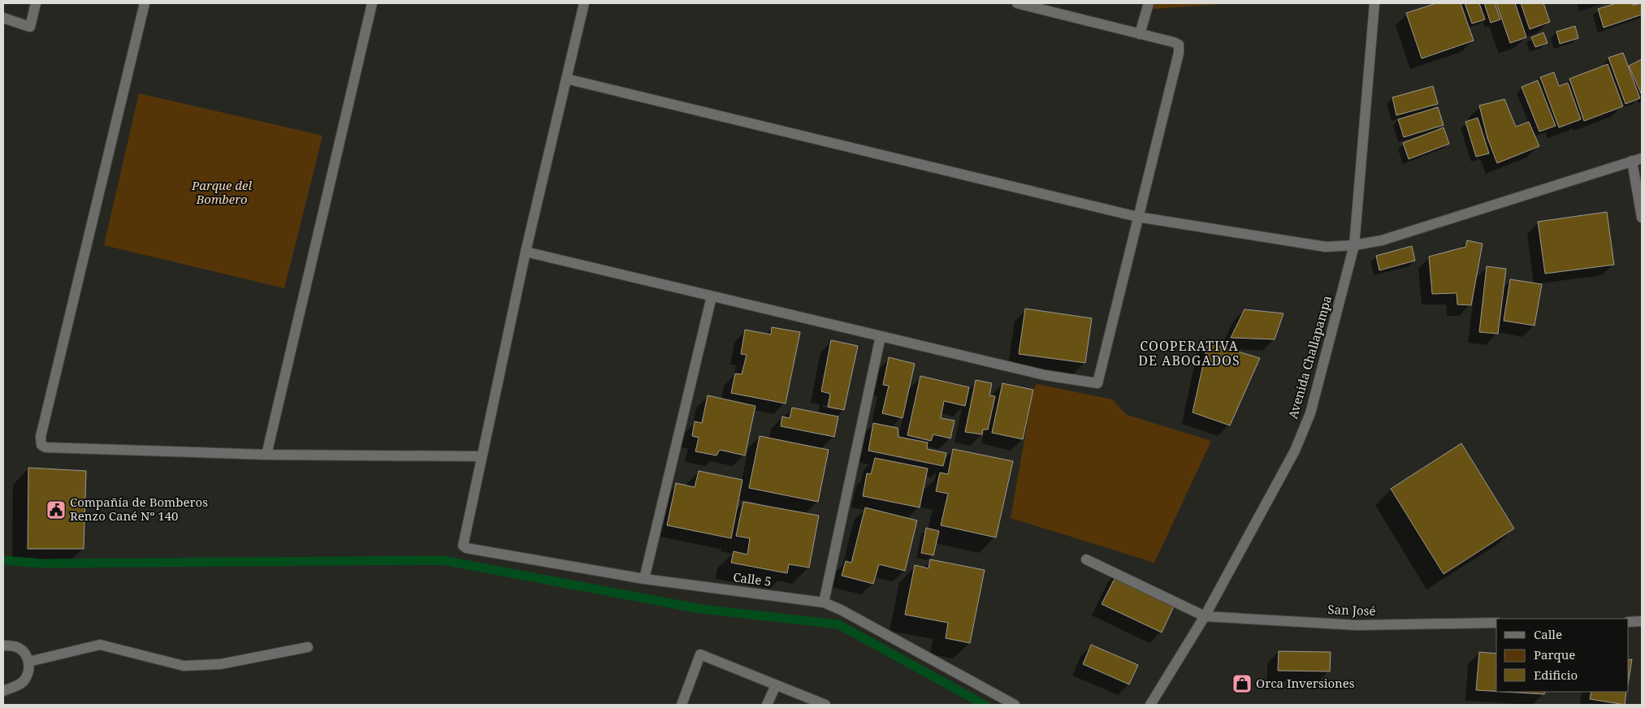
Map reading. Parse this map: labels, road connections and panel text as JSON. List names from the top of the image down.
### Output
{
  "streets": {
    "street": ["Avenida Challapampa", "Calle 5", "San José"]
  },
  "crossings": [
    ["Avenida Challapampa", "San José"]
  ],
  "districts": ["COOPERATIVA DE ABOGADOS"],
  "parks": ["Parque del Bombero"],
  "places": {
    "public building": ["Compañía de Bomberos Renzo Cané Nº 140"],
    "shop": ["Orca Inversiones"]
  },
  "legend": ["Calle", "Parque", "Edificio"]
}
